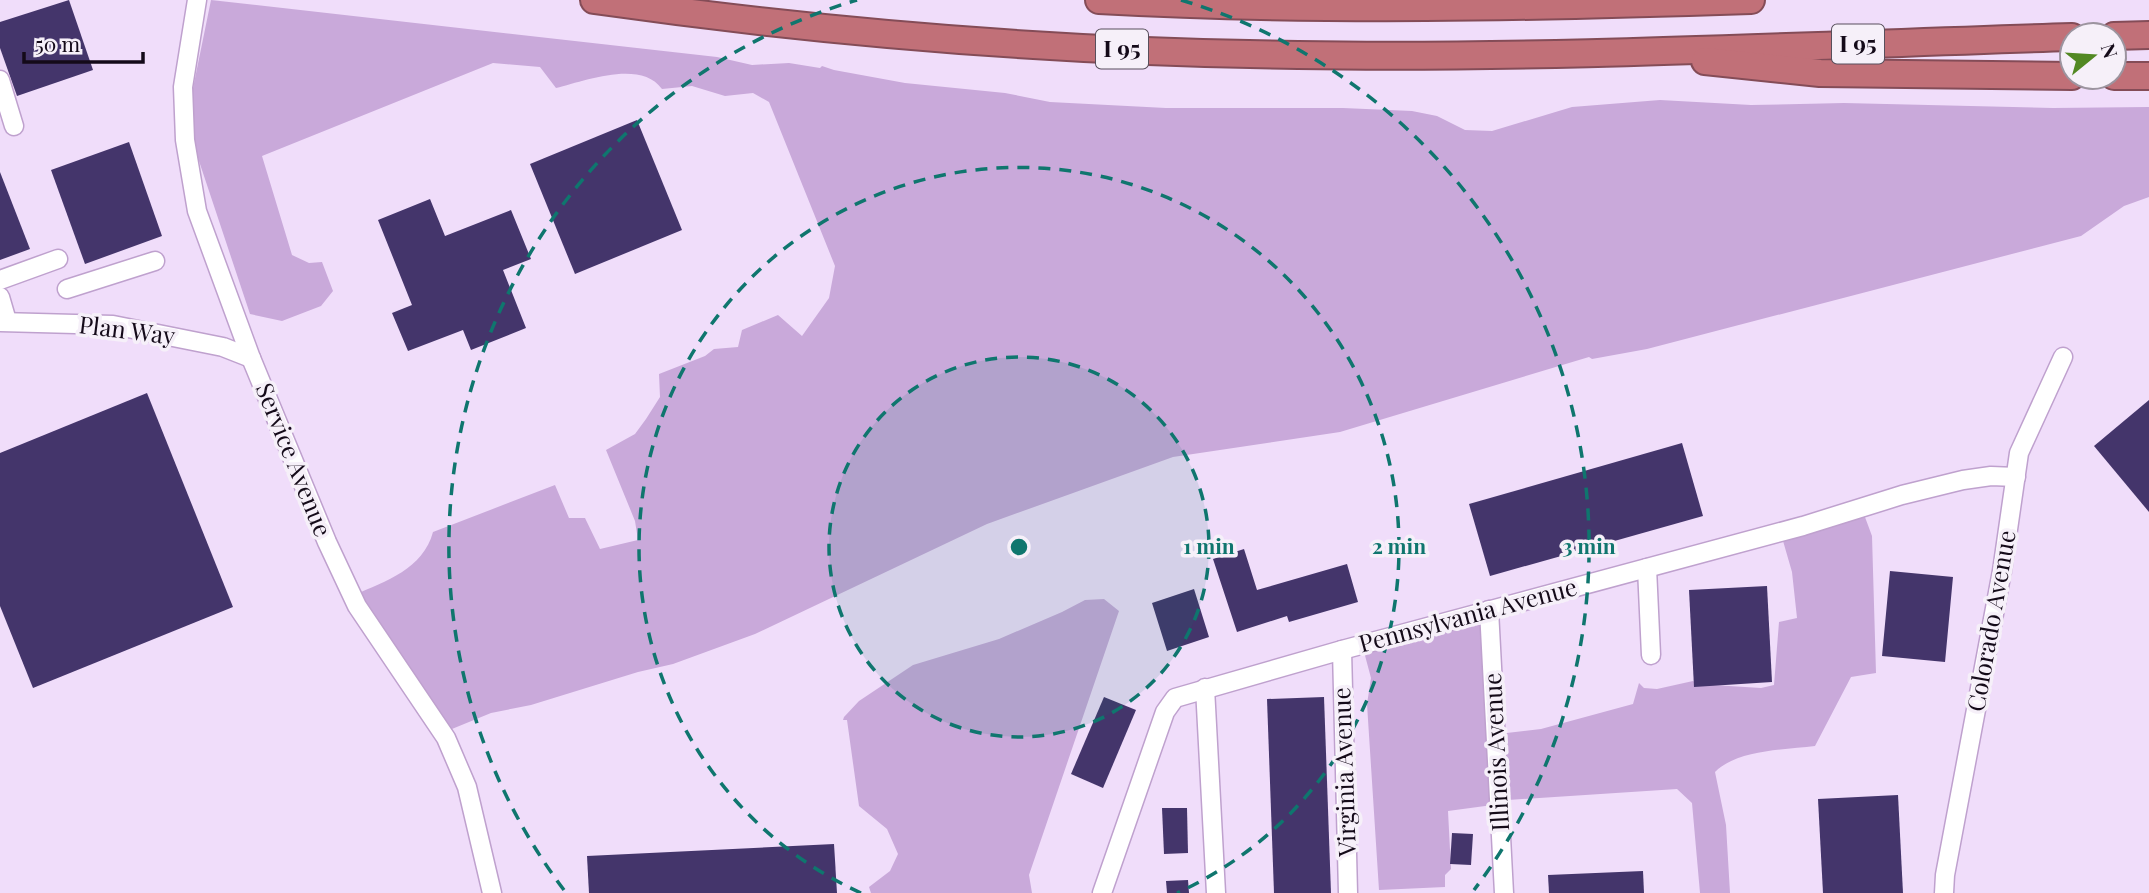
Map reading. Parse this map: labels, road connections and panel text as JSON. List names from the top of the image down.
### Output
{
  "streets": {
    "highway": ["I 95"],
    "street": [
      "Plan Way",
      "Service Avenue",
      "Pennsylvania Avenue",
      "Colorado Avenue",
      "Illinois Avenue",
      "Virginia Avenue"
    ]
  },
  "crossings": [
    ["Plan Way", "Service Avenue"],
    ["Pennsylvania Avenue", "Colorado Avenue"],
    ["Pennsylvania Avenue", "Illinois Avenue"],
    ["Pennsylvania Avenue", "Virginia Avenue"]
  ],
  "scale_bar": "50 m",
  "north": "right",
  "rings": ["1 min", "2 min", "3 min"]
}
